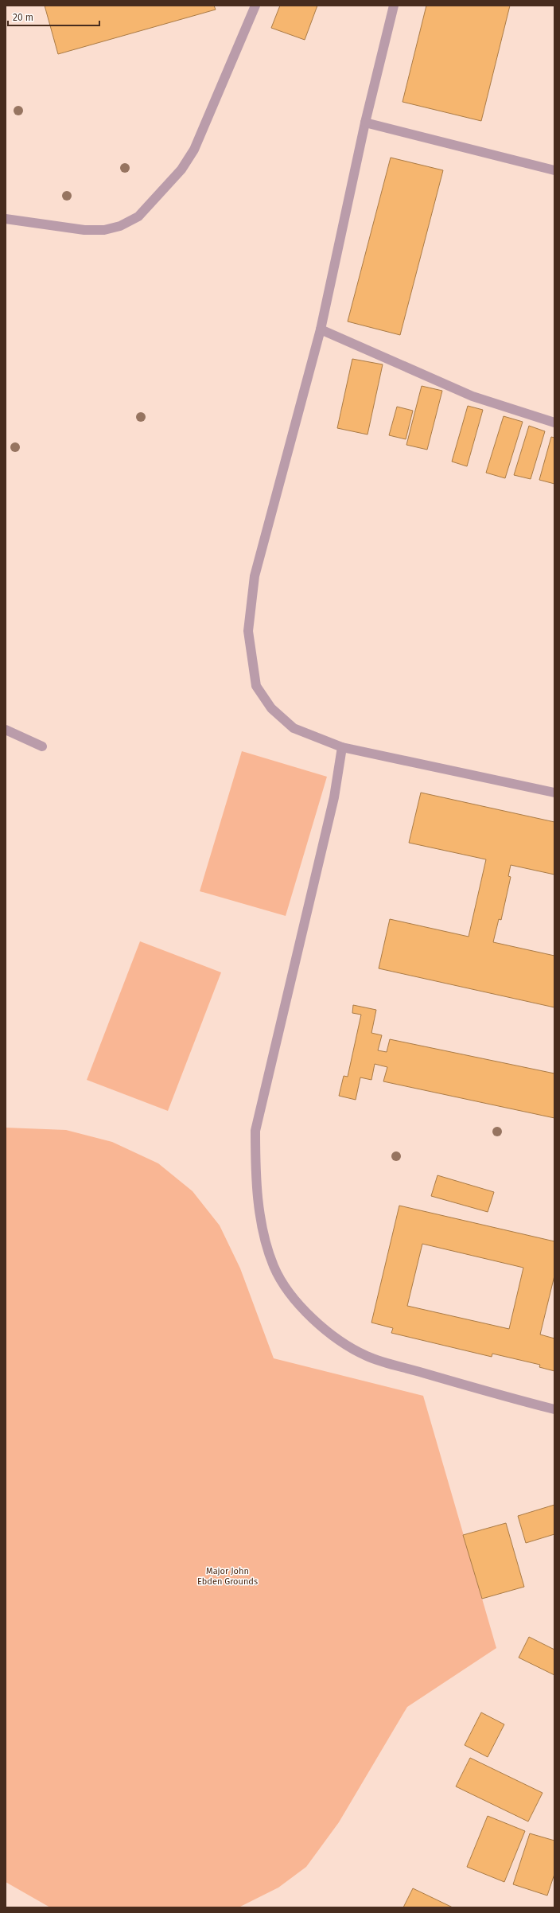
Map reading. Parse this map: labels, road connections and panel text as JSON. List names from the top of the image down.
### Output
{
  "parks": ["Major John Ebden Grounds"],
  "scale_bar": "20 m"
}
